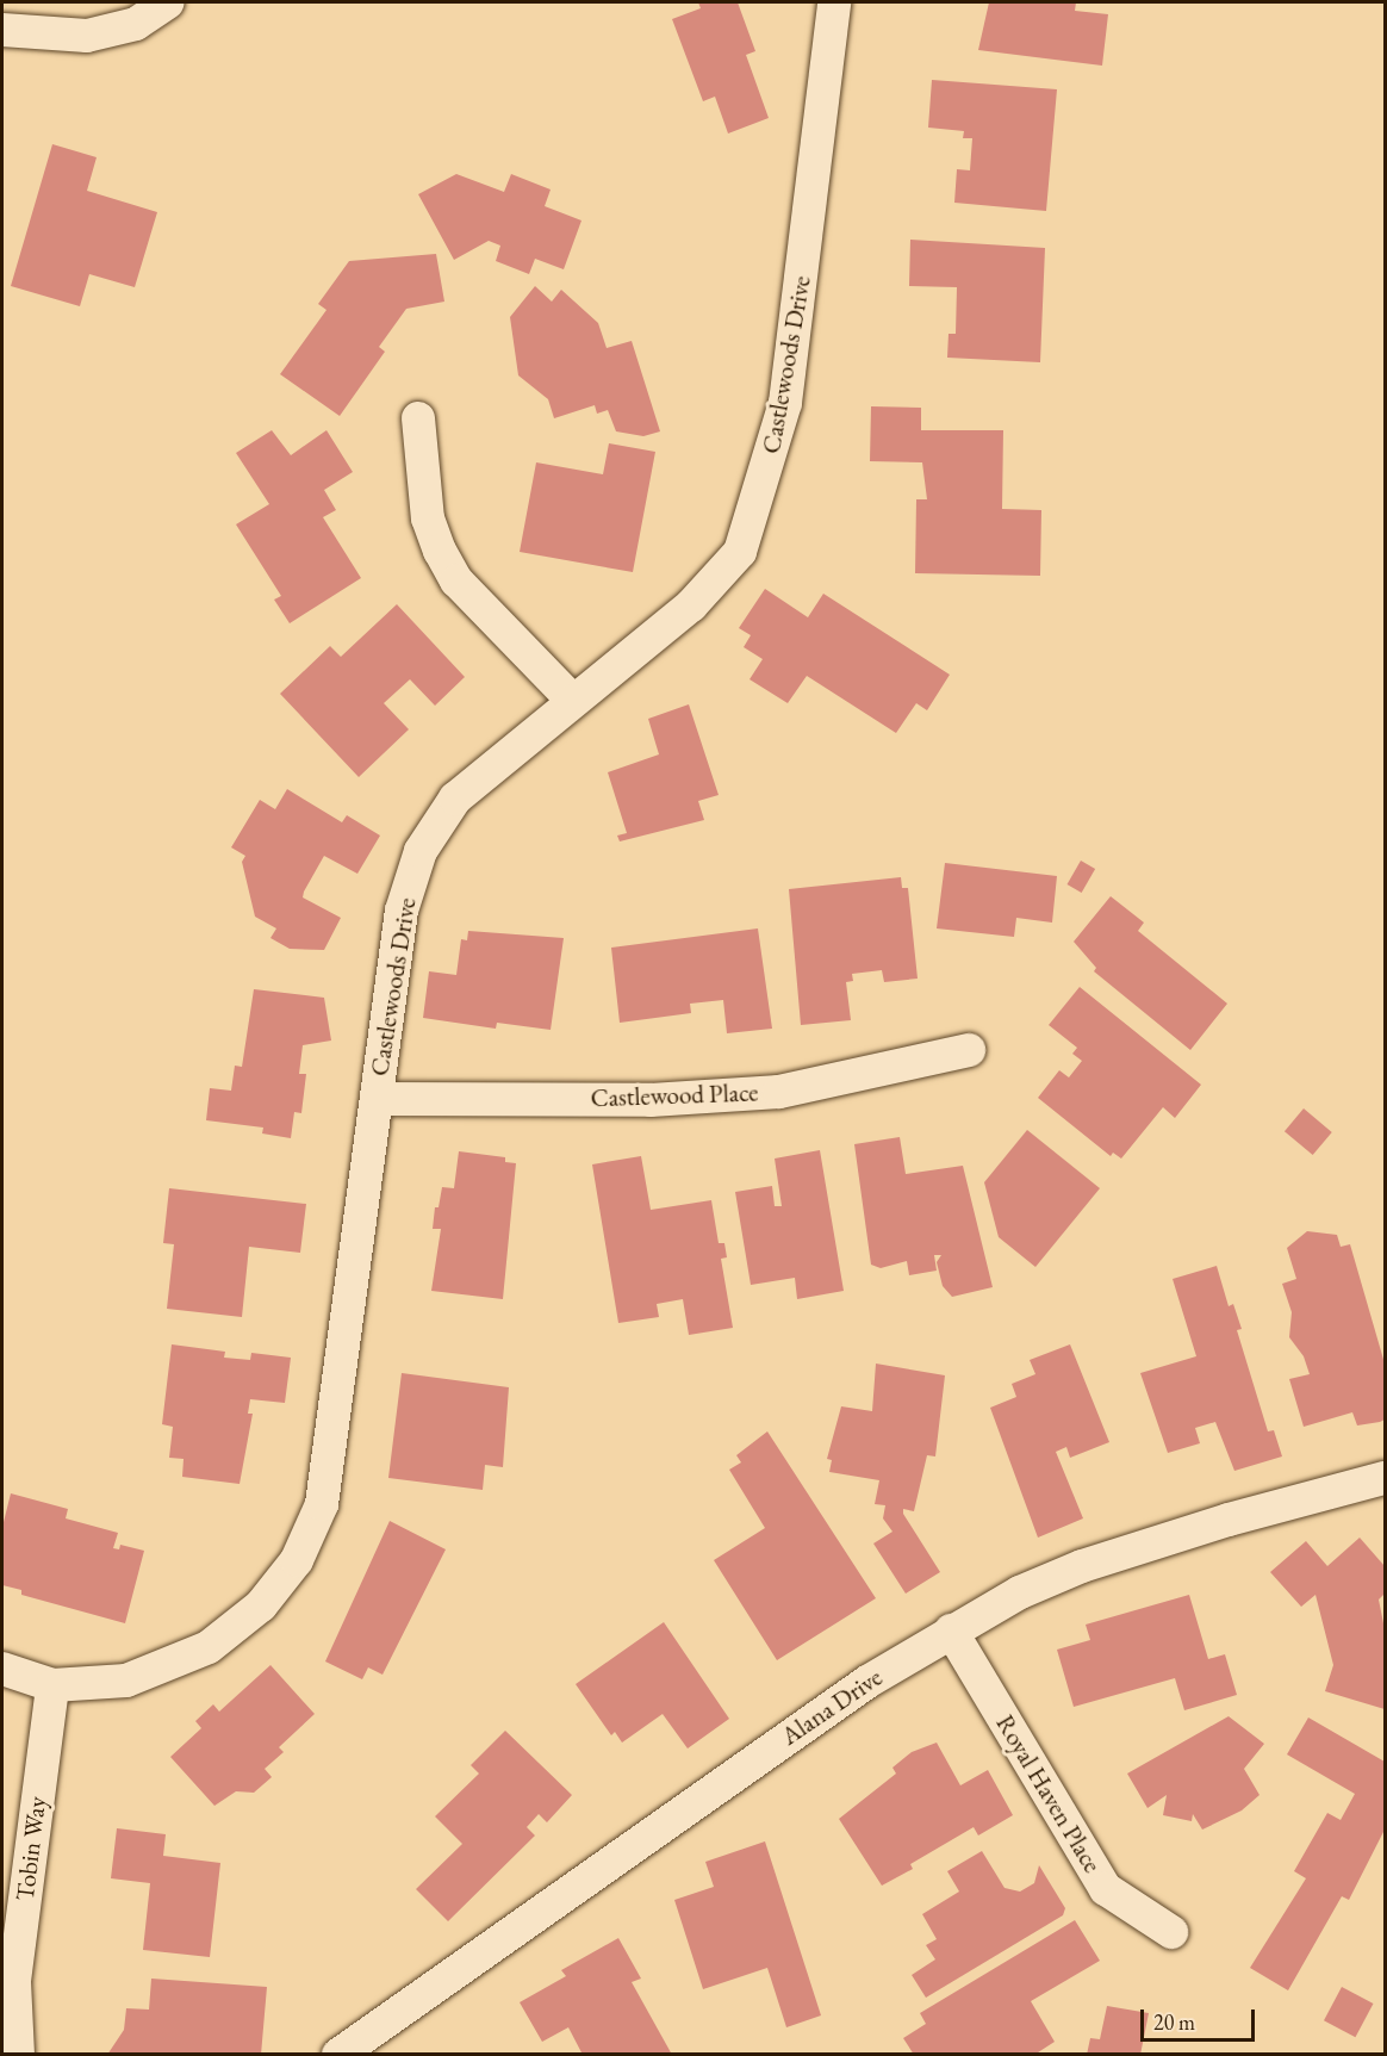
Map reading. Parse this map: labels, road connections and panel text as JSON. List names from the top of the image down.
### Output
{
  "streets": {
    "street": [
      "Castlewoods Drive",
      "Castlewood Place",
      "Alana Drive",
      "Royal Haven Place",
      "Tobin Way"
    ]
  },
  "crossings": [
    ["Castlewoods Drive", "Castlewood Place"],
    ["Castlewoods Drive", "Tobin Way"],
    ["Alana Drive", "Royal Haven Place"]
  ],
  "scale_bar": "20 m"
}
